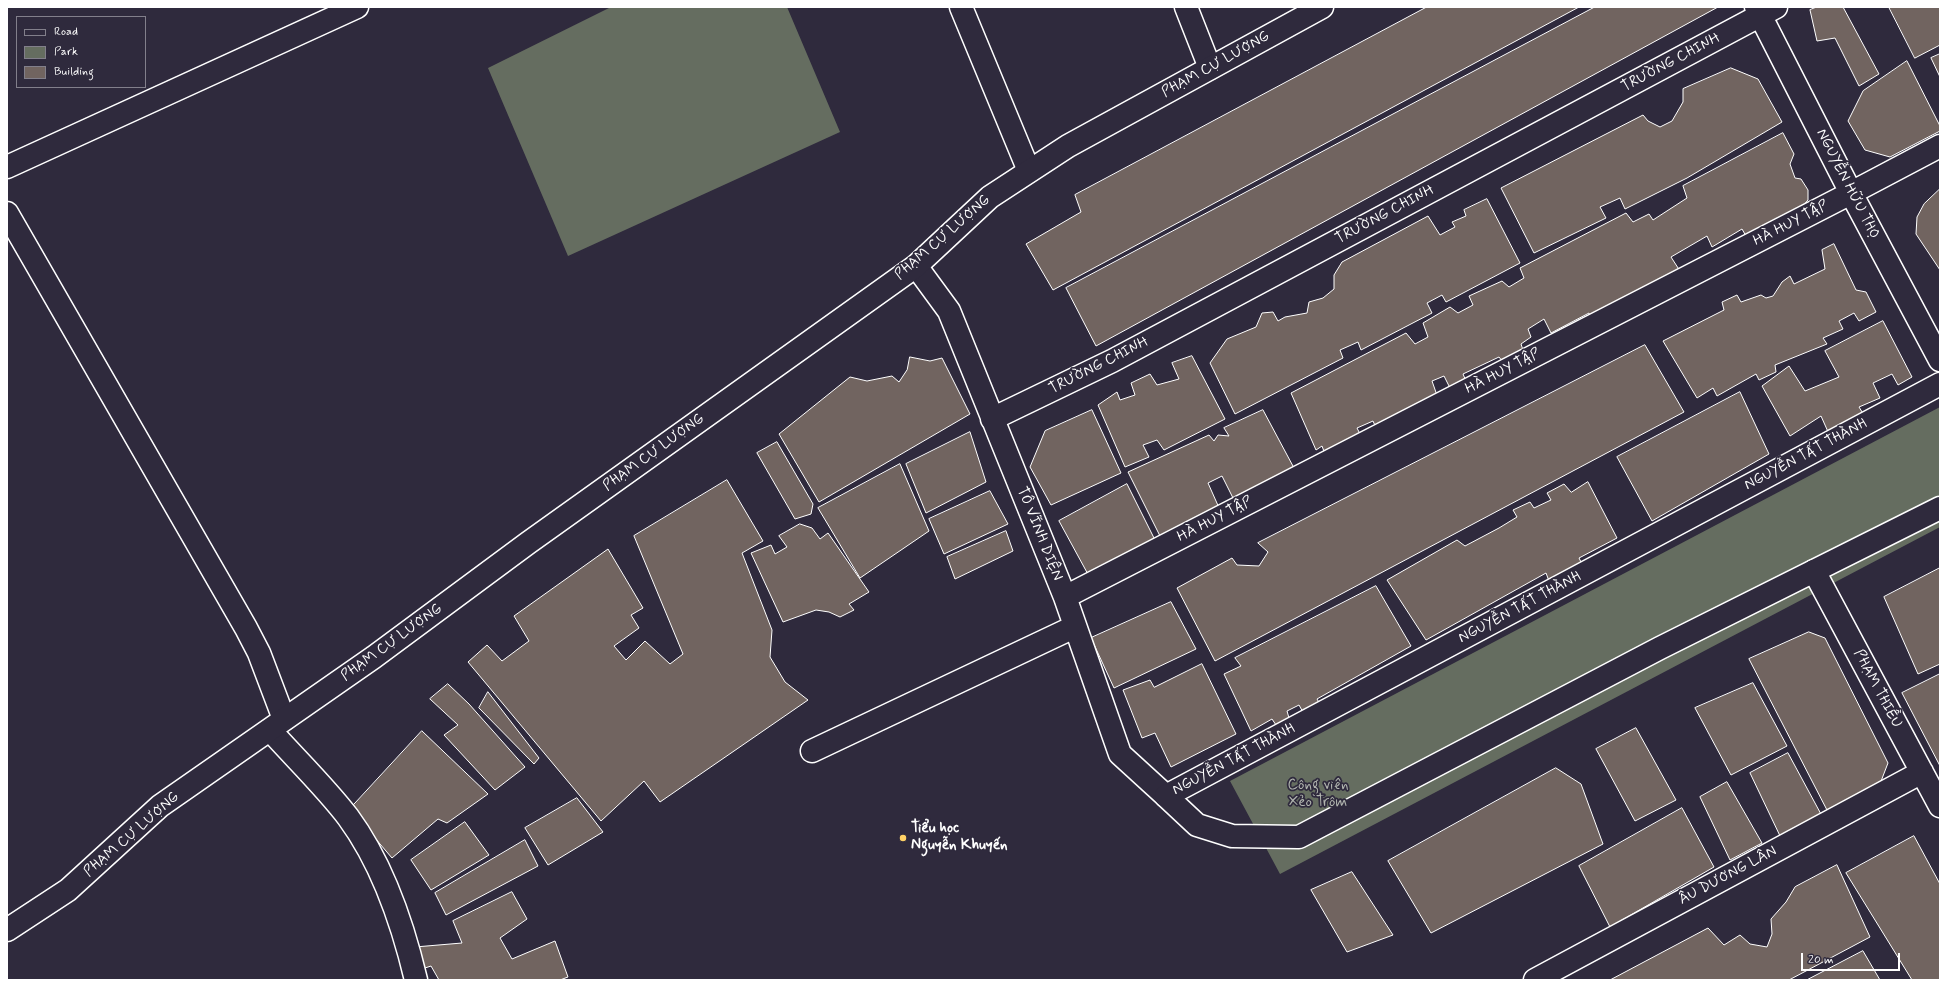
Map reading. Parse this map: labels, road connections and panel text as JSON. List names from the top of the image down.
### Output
{
  "streets": {
    "street": [
      "TRƯỜNG CHINH",
      "PHẠM CỰ LƯỢNG",
      "NGUYỄN HỮU THỌ",
      "HÀ HUY TẬP",
      "NGUYỄN TẤT THÀNH",
      "TÔ VĨNH DIỆN",
      "PHẠM THIỀU",
      "ÂU DƯƠNG LÂN"
    ]
  },
  "crossings": [
    ["TRƯỜNG CHINH", "NGUYỄN HỮU THỌ"],
    ["TRƯỜNG CHINH", "TÔ VĨNH DIỆN"],
    ["PHẠM CỰ LƯỢNG", "TÔ VĨNH DIỆN"],
    ["NGUYỄN HỮU THỌ", "HÀ HUY TẬP"],
    ["HÀ HUY TẬP", "TÔ VĨNH DIỆN"],
    ["NGUYỄN TẤT THÀNH", "TÔ VĨNH DIỆN"],
    ["NGUYỄN TẤT THÀNH", "PHẠM THIỀU"],
    ["PHẠM THIỀU", "ÂU DƯƠNG LÂN"]
  ],
  "parks": ["Công viên Xẻo Trôm"],
  "places": ["Tiểu học Nguyễn Khuyến"],
  "legend": ["Road", "Park", "Building"],
  "scale_bar": "20 m"
}
